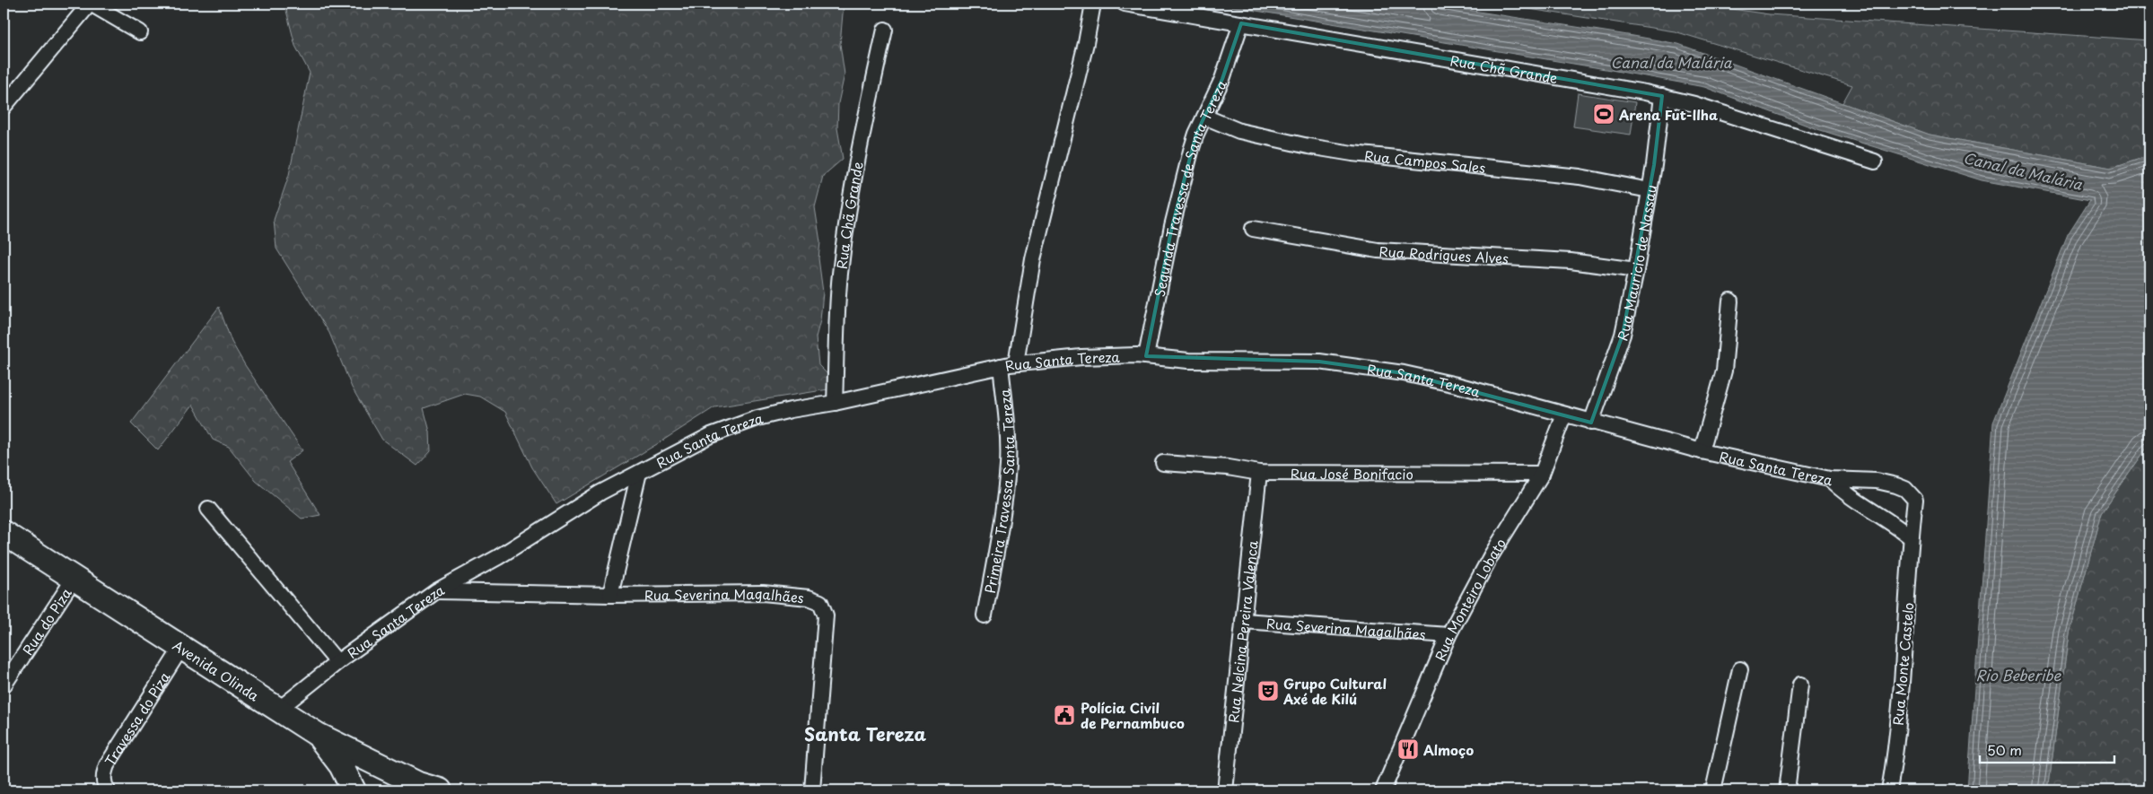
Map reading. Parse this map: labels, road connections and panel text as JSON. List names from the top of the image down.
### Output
{
  "streets": {
    "main road": ["Avenida Olinda"],
    "street": [
      "Rua Chã Grande",
      "Rua Campos Sales",
      "Segunda Travessa de Santa Tereza",
      "Rua Rodrigues Alves",
      "Rua Mauricio de Nassau",
      "Rua Santa Tereza",
      "Rua José Bonifacio",
      "Primeira Travessa Santa Tereza",
      "Rua Severina Magalhães",
      "Rua Monteiro Lobato",
      "Rua do Piza",
      "Rua Nelcina Pereira Valenca",
      "Rua Monte Castelo",
      "Travessa do Piza"
    ]
  },
  "crossings": [
    ["Rua Chã Grande", "Segunda Travessa de Santa Tereza"],
    ["Rua Chã Grande", "Rua Mauricio de Nassau"],
    ["Rua Chã Grande", "Rua Santa Tereza"],
    ["Rua Campos Sales", "Segunda Travessa de Santa Tereza"],
    ["Rua Campos Sales", "Rua Mauricio de Nassau"],
    ["Segunda Travessa de Santa Tereza", "Rua Santa Tereza"],
    ["Rua Rodrigues Alves", "Rua Mauricio de Nassau"],
    ["Rua Mauricio de Nassau", "Rua Santa Tereza"],
    ["Rua Santa Tereza", "Primeira Travessa Santa Tereza"],
    ["Rua Santa Tereza", "Rua Severina Magalhães"],
    ["Rua Santa Tereza", "Rua Monteiro Lobato"],
    ["Rua Santa Tereza", "Rua Monte Castelo"],
    ["Rua Santa Tereza", "Avenida Olinda"],
    ["Rua José Bonifacio", "Rua Monteiro Lobato"],
    ["Rua José Bonifacio", "Rua Nelcina Pereira Valenca"],
    ["Rua Severina Magalhães", "Rua Monteiro Lobato"],
    ["Rua Severina Magalhães", "Rua Nelcina Pereira Valenca"],
    ["Rua do Piza", "Avenida Olinda"],
    ["Avenida Olinda", "Travessa do Piza"]
  ],
  "districts": ["Santa Tereza"],
  "water": ["Canal da Malária", "Rio Beberibe"],
  "places": {
    "sports": ["Arena Fut-Ilha"],
    "theatre": ["Grupo Cultural Axé de Kilú"],
    "public building": ["Polícia Civil de Pernambuco"],
    "restaurant": ["Almoço"]
  },
  "scale_bar": "50 m"
}
